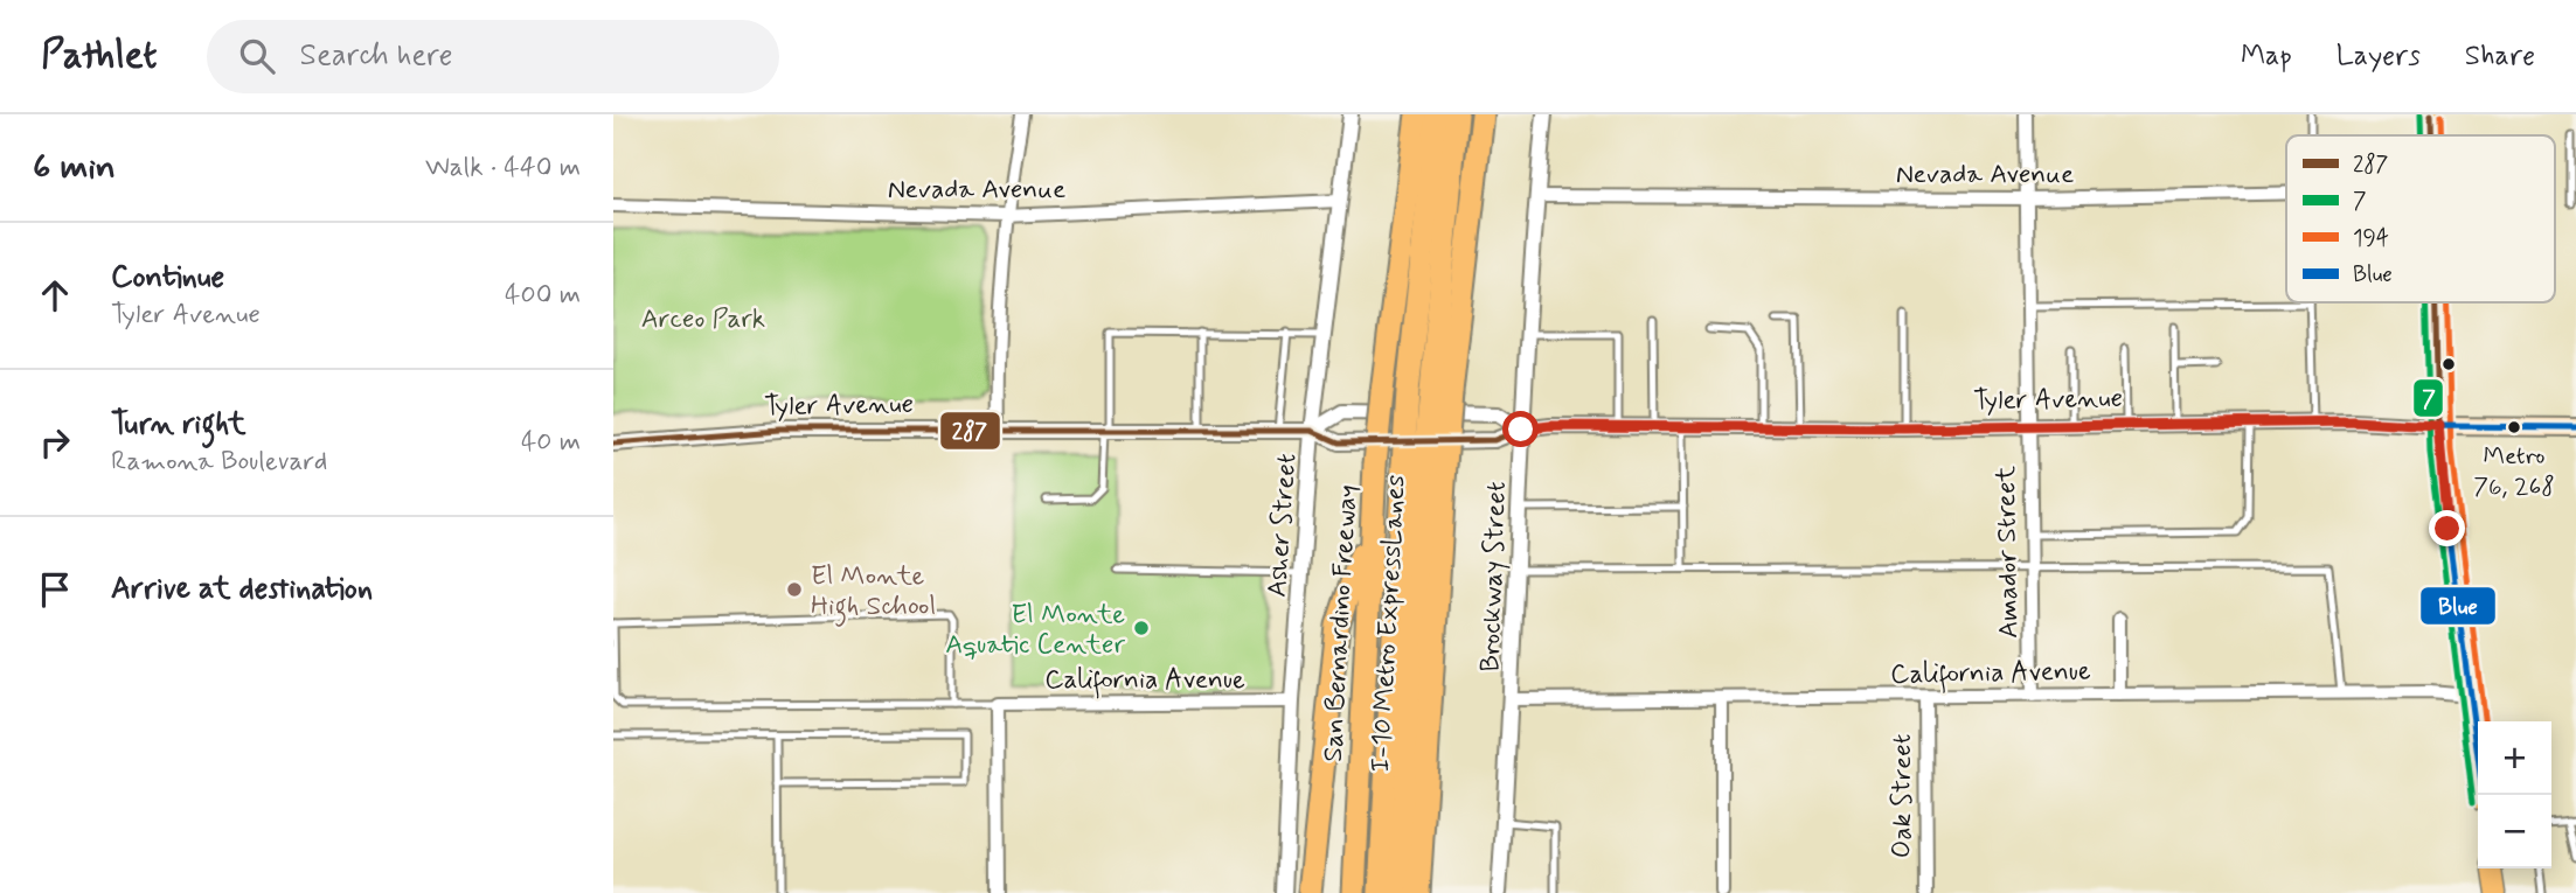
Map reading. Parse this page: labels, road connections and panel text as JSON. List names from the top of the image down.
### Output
{
  "streets": {
    "highway": ["San Bernardino Freeway", "I-10 Metro ExpressLanes"],
    "main road": ["Tyler Avenue"],
    "street": [
      "Nevada Avenue",
      "Asher Street",
      "Amador Street",
      "Brockway Street",
      "California Avenue",
      "Oak Street"
    ]
  },
  "crossings": [
    ["Nevada Avenue", "Asher Street"],
    ["Nevada Avenue", "Amador Street"],
    ["Nevada Avenue", "Brockway Street"],
    ["Tyler Avenue", "Asher Street"],
    ["Tyler Avenue", "Amador Street"],
    ["Tyler Avenue", "Brockway Street"],
    ["Asher Street", "California Avenue"],
    ["Amador Street", "California Avenue"],
    ["Brockway Street", "California Avenue"],
    ["California Avenue", "Oak Street"]
  ],
  "parks": ["Arceo Park"],
  "places": ["Metro 76, 268", "El Monte High School", "El Monte Aquatic Center"],
  "lines": [
    "transit line 287",
    "transit line 7",
    "transit line 194",
    "transit line Blue"
  ],
  "legend": [
    "287",
    "7",
    "194",
    "Blue"
  ],
  "page": {
    "header": "Pathlet",
    "search": "Search here",
    "nav": ["Map", "Layers", "Share"],
    "heading": ["6 min", "Walk · 440 m"],
    "list": [
      ["Continue", "Tyler Avenue", "400 m"],
      ["Turn right", "Ramona Boulevard", "40 m"],
      "Arrive at destination"
    ],
    "map_buttons": ["+", "−"]
  }
}
